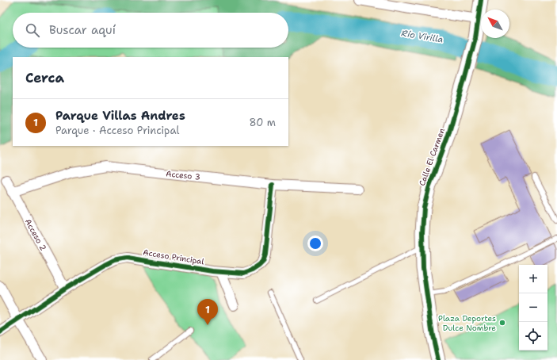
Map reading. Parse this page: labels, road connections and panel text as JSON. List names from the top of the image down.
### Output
{
  "streets": {
    "street": [
      "Calle El Carmen",
      "Acceso 3",
      "Acceso 2",
      "Acceso Principal"
    ]
  },
  "crossings": [
    ["Acceso 3", "Acceso 2"],
    ["Acceso 3", "Acceso Principal"],
    ["Acceso 2", "Acceso Principal"]
  ],
  "water": ["Río Virilla"],
  "places": ["Plaza Deportes Dulce Nombre"],
  "north": "top left",
  "page": {
    "search": "Buscar aquí",
    "heading": "Cerca",
    "list": [
      {
        "mark": "1",
        "name": "Parque Villas Andres",
        "note": "Parque · Acceso Principal",
        "value": "80 m"
      }
    ],
    "map_buttons": ["+", "−"],
    "pins": "1"
  }
}
